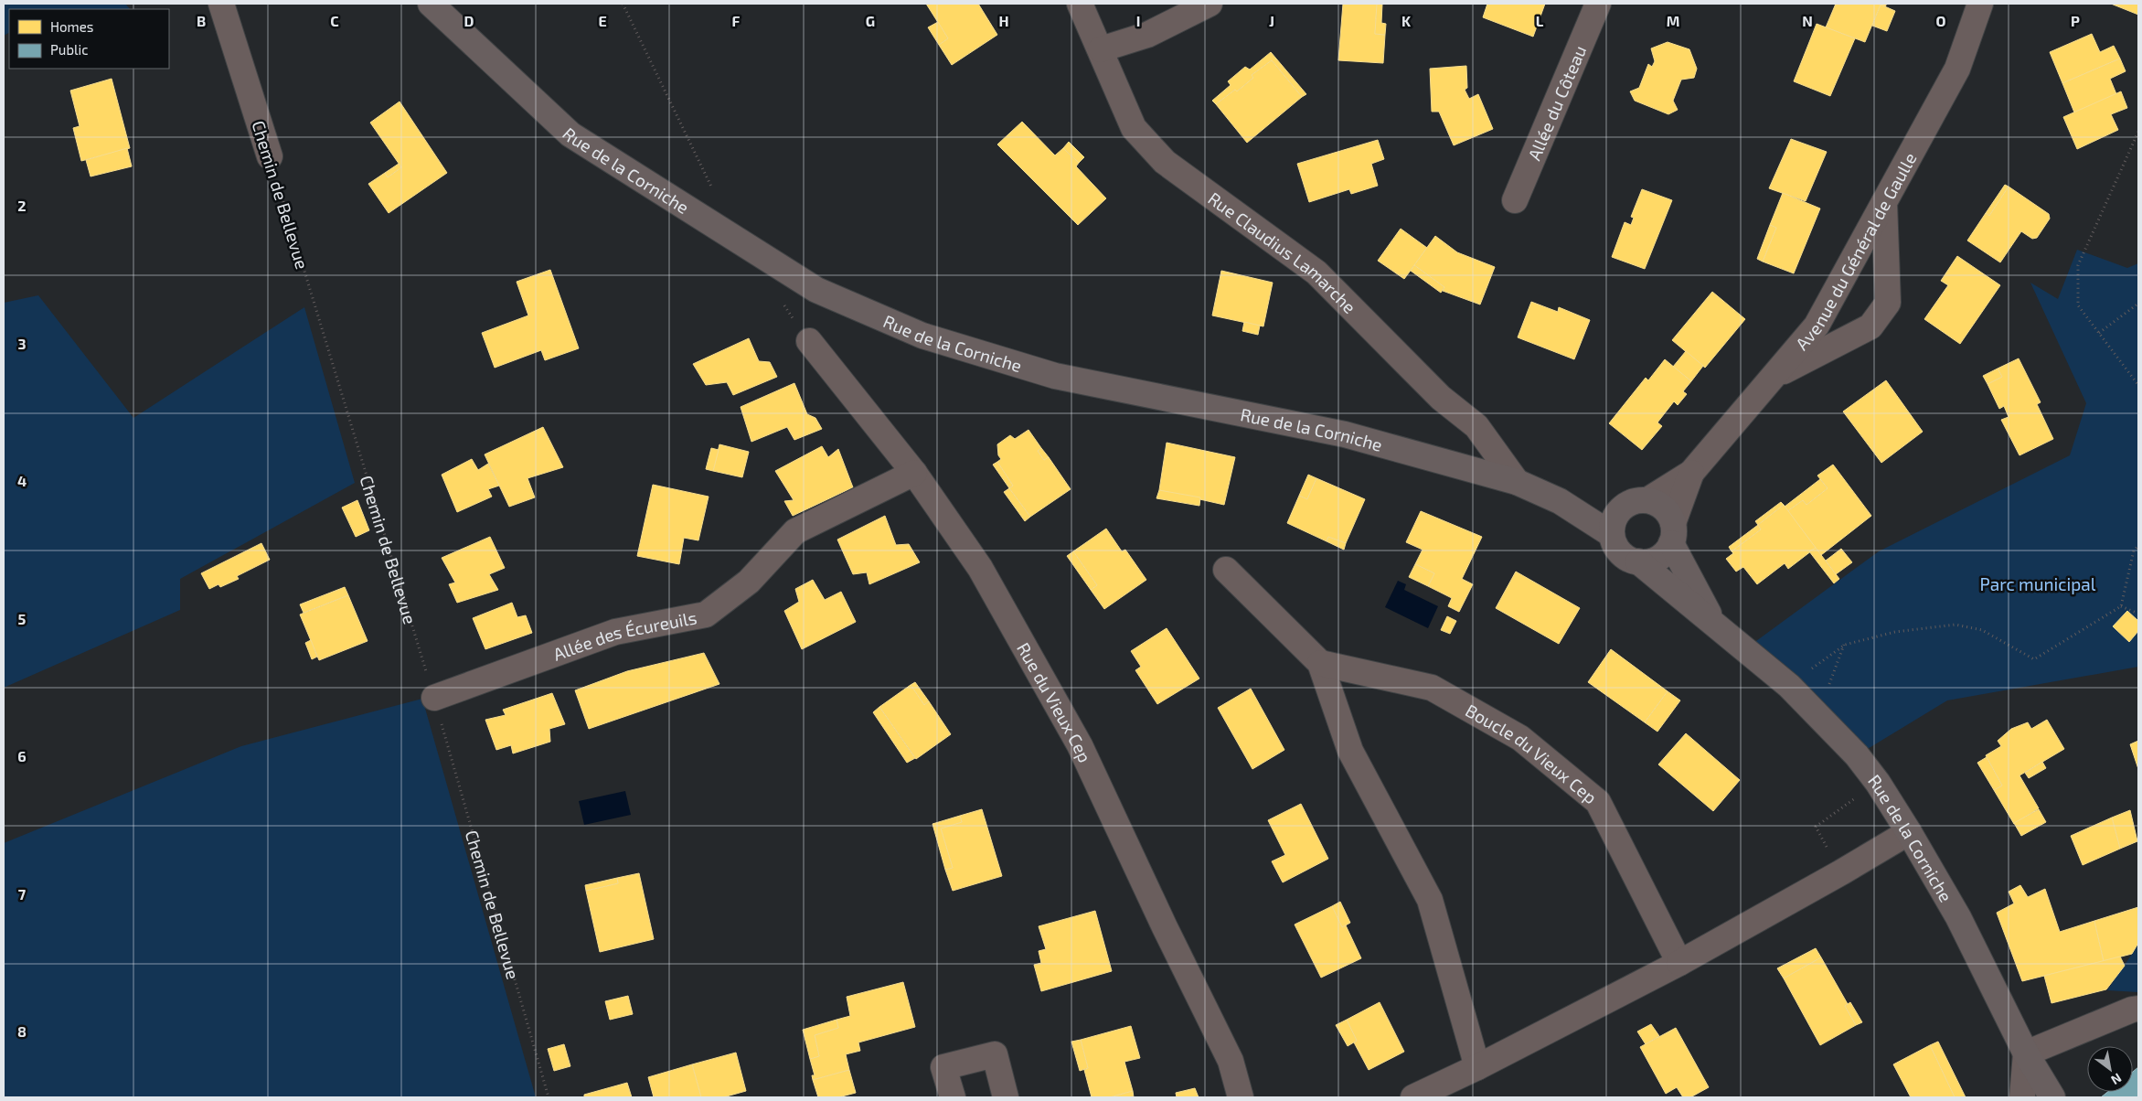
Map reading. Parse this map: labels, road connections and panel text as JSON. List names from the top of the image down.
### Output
{
  "streets": {
    "main road": ["Rue de la Corniche"],
    "street": [
      "Allée du Côteau",
      "Chemin de Bellevue",
      "Avenue du Général de Gaulle",
      "Rue Claudius Lamarche",
      "Allée des Écureuils",
      "Rue du Vieux Cep",
      "Boucle du Vieux Cep"
    ]
  },
  "crossings": [
    ["Rue de la Corniche", "Avenue du Général de Gaulle"],
    ["Rue de la Corniche", "Rue Claudius Lamarche"],
    ["Chemin de Bellevue", "Allée des Écureuils"],
    ["Allée des Écureuils", "Rue du Vieux Cep"]
  ],
  "parks": ["Parc municipal"],
  "legend": ["Homes", "Public"],
  "north": "bottom right",
  "grid": {
    "columns": [
      "B",
      "C",
      "D",
      "E",
      "F",
      "G",
      "H",
      "I",
      "J",
      "K",
      "L",
      "M",
      "N",
      "O",
      "P"
    ],
    "rows": [
      "2",
      "3",
      "4",
      "5",
      "6",
      "7",
      "8"
    ]
  }
}
